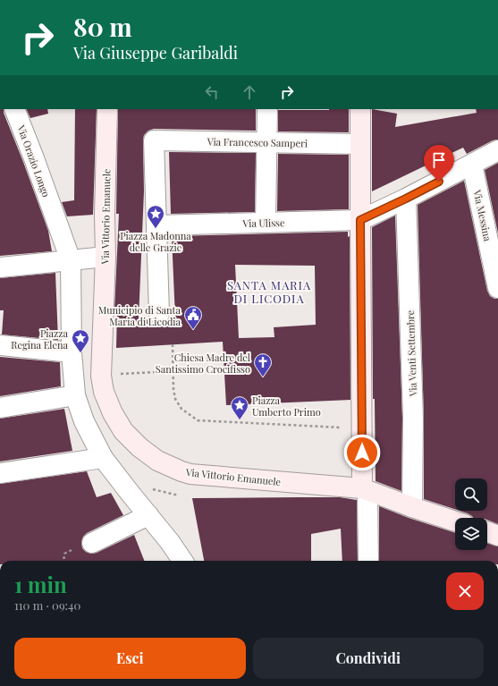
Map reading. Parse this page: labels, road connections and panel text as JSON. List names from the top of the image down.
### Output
{
  "streets": {
    "street": [
      "Via Francesco Samperi",
      "Via Orazio Longo",
      "Via Messina",
      "Via Vittorio Emanuele",
      "Via Ulisse",
      "Via Venti Settembre"
    ]
  },
  "crossings": [
    ["Via Francesco Samperi", "Via Ulisse"],
    ["Via Vittorio Emanuele", "Via Venti Settembre"]
  ],
  "districts": ["SANTA MARIA DI LICODIA"],
  "places": {
    "place": ["Piazza Madonna delle Grazie", "Piazza Regina Elena", "Piazza Umberto Primo"],
    "public building": ["Municipio di Santa Maria di Licodia"],
    "church": ["Chiesa Madre del Santissimo Crocifisso"]
  },
  "page": {
    "turn": ["80 m", "Via Giuseppe Garibaldi"],
    "heading": ["1 min", "110 m · 09:40"],
    "buttons": ["Esci", "Condividi"]
  }
}
